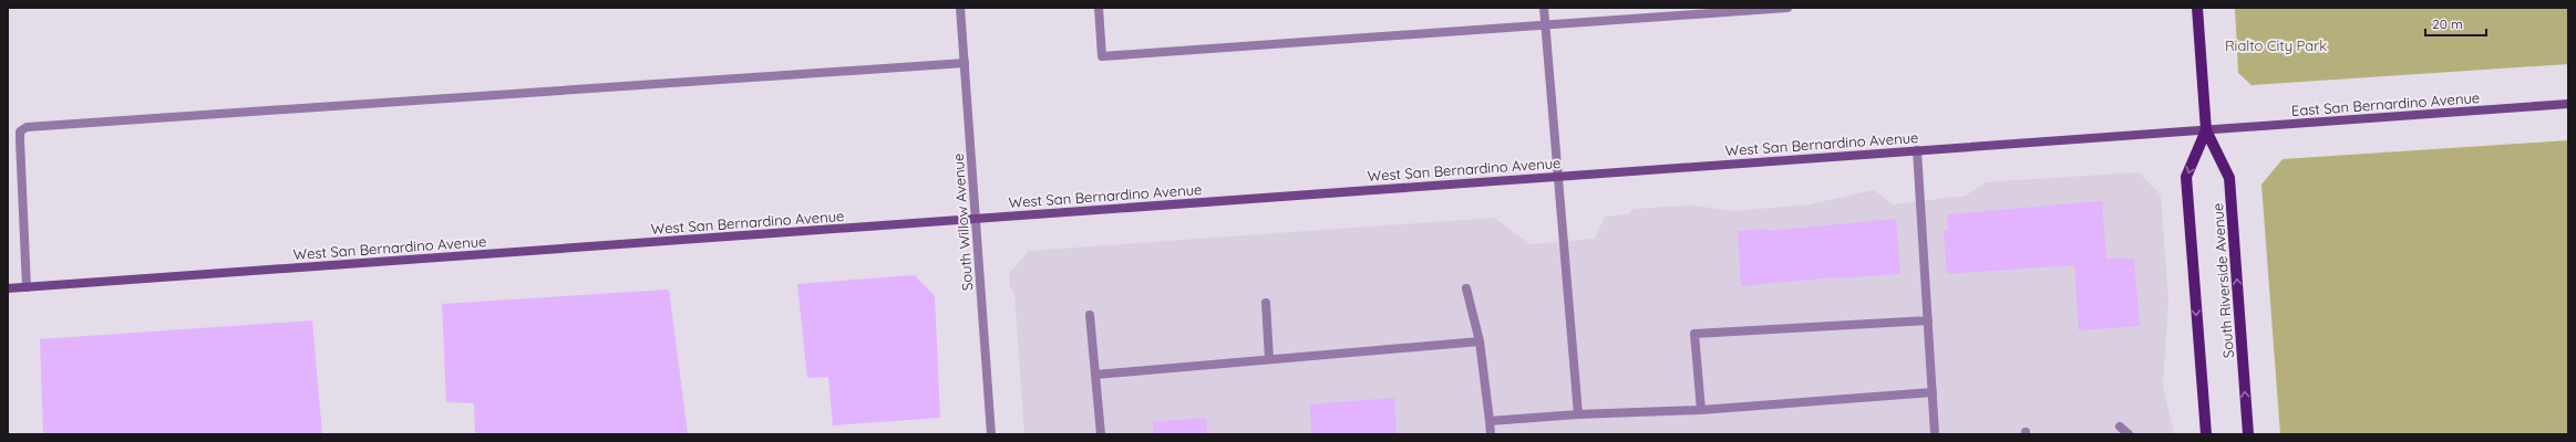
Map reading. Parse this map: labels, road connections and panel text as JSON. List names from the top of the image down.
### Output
{
  "streets": {
    "main road": ["East San Bernardino Avenue", "West San Bernardino Avenue", "South Riverside Avenue"],
    "street": ["South Willow Avenue"]
  },
  "crossings": [
    ["East San Bernardino Avenue", "West San Bernardino Avenue"],
    ["East San Bernardino Avenue", "South Riverside Avenue"],
    ["West San Bernardino Avenue", "South Willow Avenue"],
    ["West San Bernardino Avenue", "South Riverside Avenue"]
  ],
  "parks": ["Rialto City Park"],
  "scale_bar": "20 m"
}
